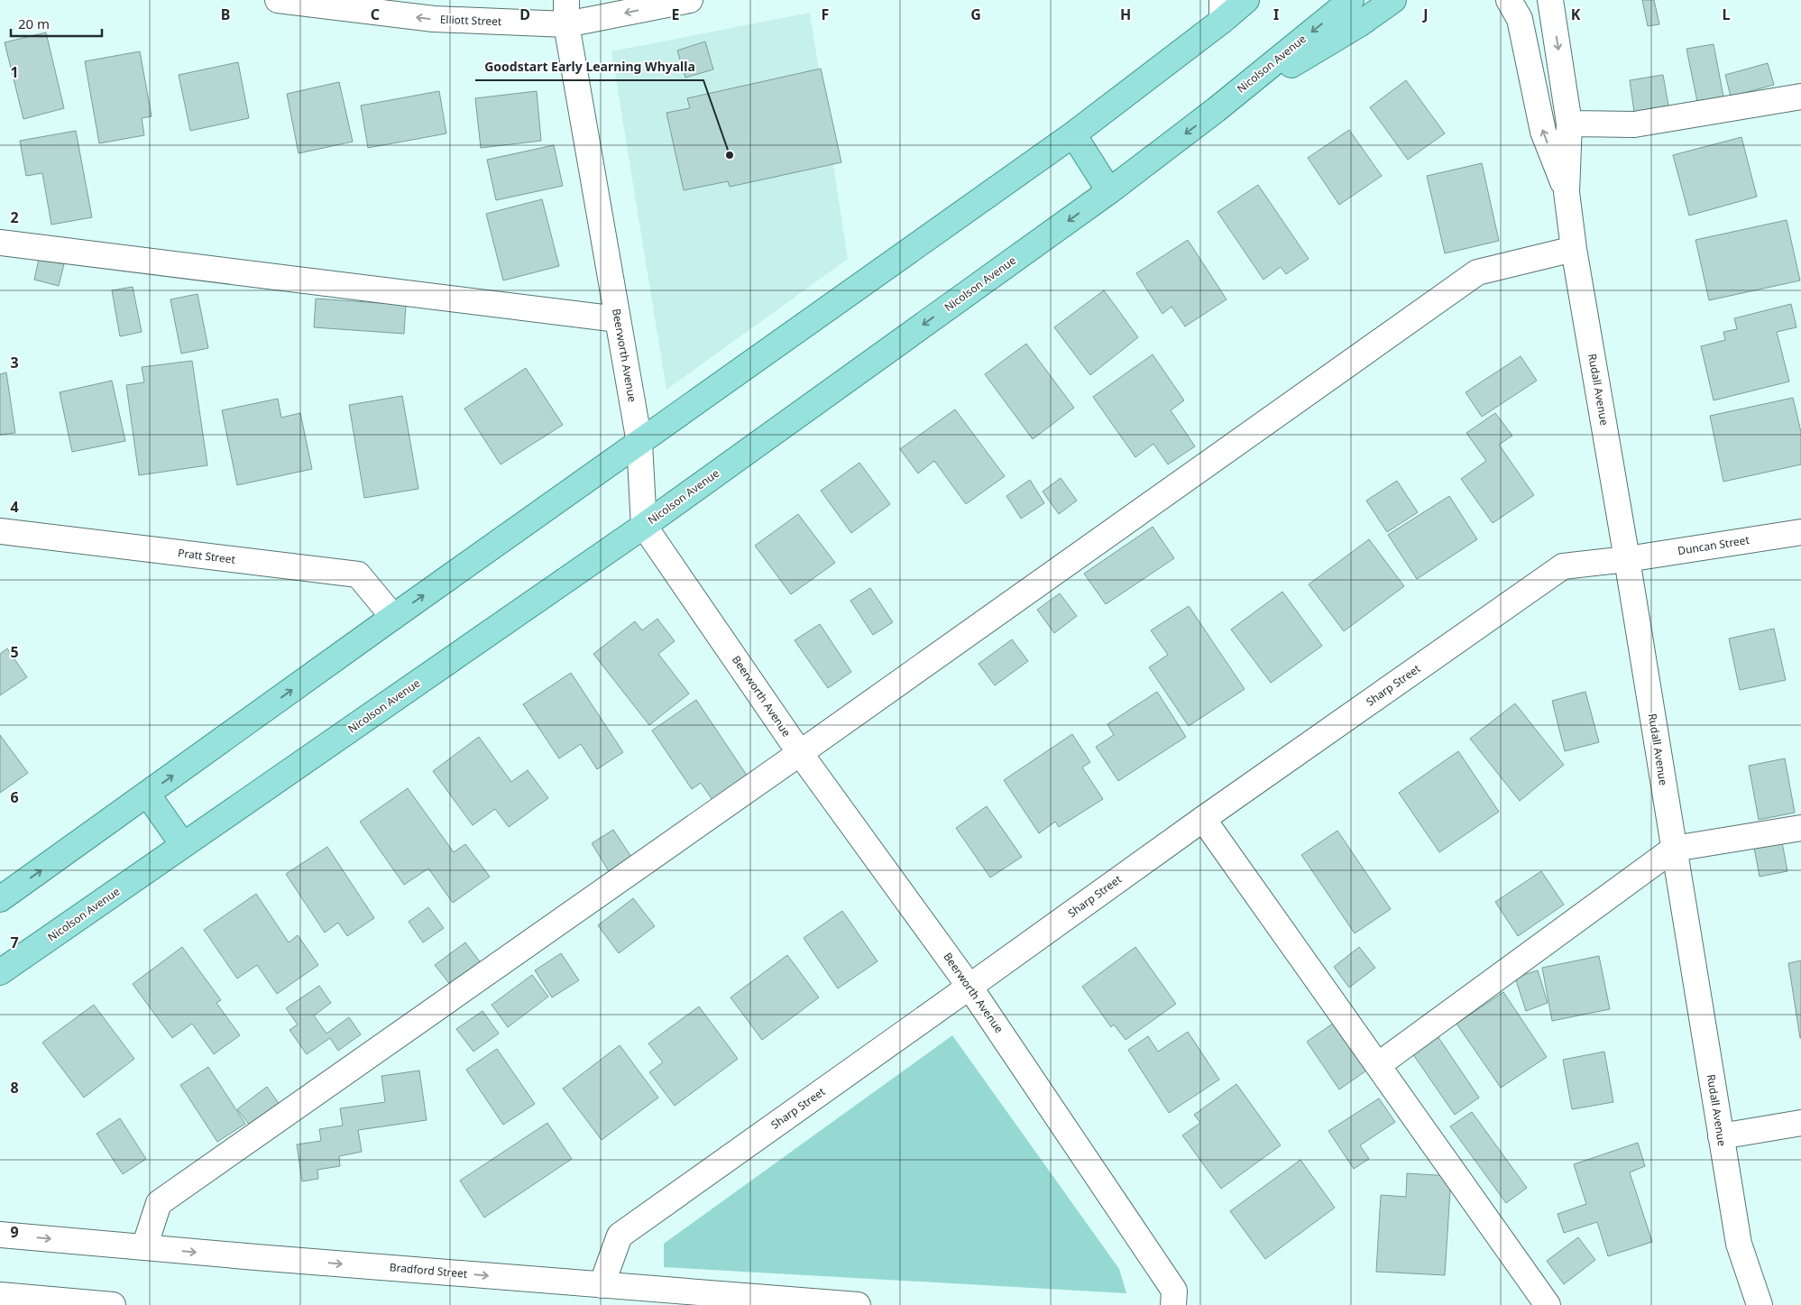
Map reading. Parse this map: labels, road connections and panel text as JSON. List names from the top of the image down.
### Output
{
  "streets": {
    "main road": ["Nicolson Avenue"],
    "street": [
      "Elliott Street",
      "Beerworth Avenue",
      "Rudall Avenue",
      "Duncan Street",
      "Pratt Street",
      "Sharp Street",
      "Bradford Street"
    ]
  },
  "crossings": [
    ["Elliott Street", "Beerworth Avenue"],
    ["Nicolson Avenue", "Beerworth Avenue"],
    ["Beerworth Avenue", "Sharp Street"],
    ["Rudall Avenue", "Duncan Street"],
    ["Rudall Avenue", "Sharp Street"],
    ["Duncan Street", "Sharp Street"],
    ["Sharp Street", "Bradford Street"]
  ],
  "one_way": ["Elliott Street", "Bradford Street"],
  "places": ["Goodstart Early Learning Whyalla"],
  "scale_bar": "20 m",
  "grid": {
    "columns": [
      "B",
      "C",
      "D",
      "E",
      "F",
      "G",
      "H",
      "I",
      "J",
      "K",
      "L"
    ],
    "rows": [
      "1",
      "2",
      "3",
      "4",
      "5",
      "6",
      "7",
      "8",
      "9"
    ]
  }
}
